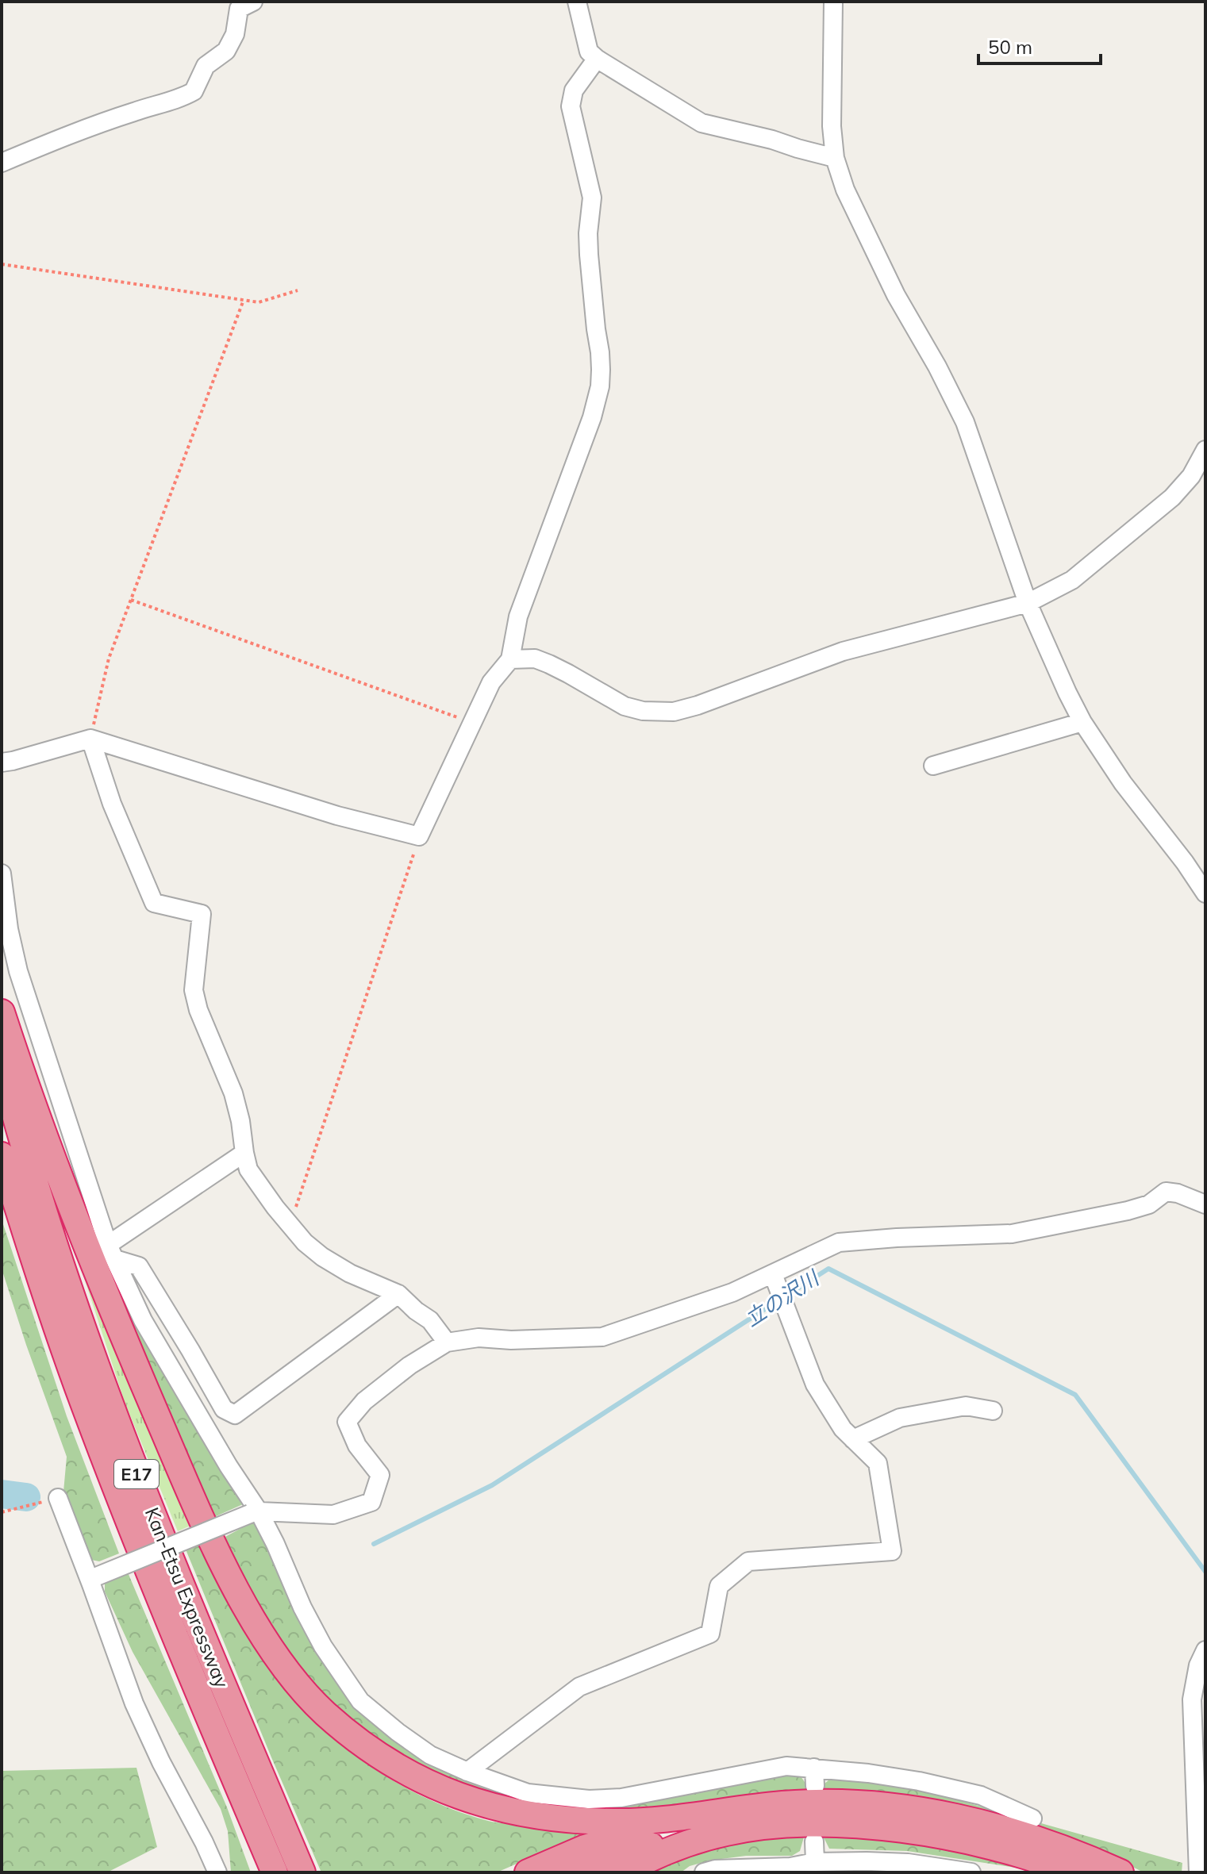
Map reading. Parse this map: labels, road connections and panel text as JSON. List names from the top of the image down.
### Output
{
  "streets": {
    "highway": ["E17", "Kan-Etsu Expressway"]
  },
  "water": ["立の沢川"],
  "scale_bar": "50 m"
}
